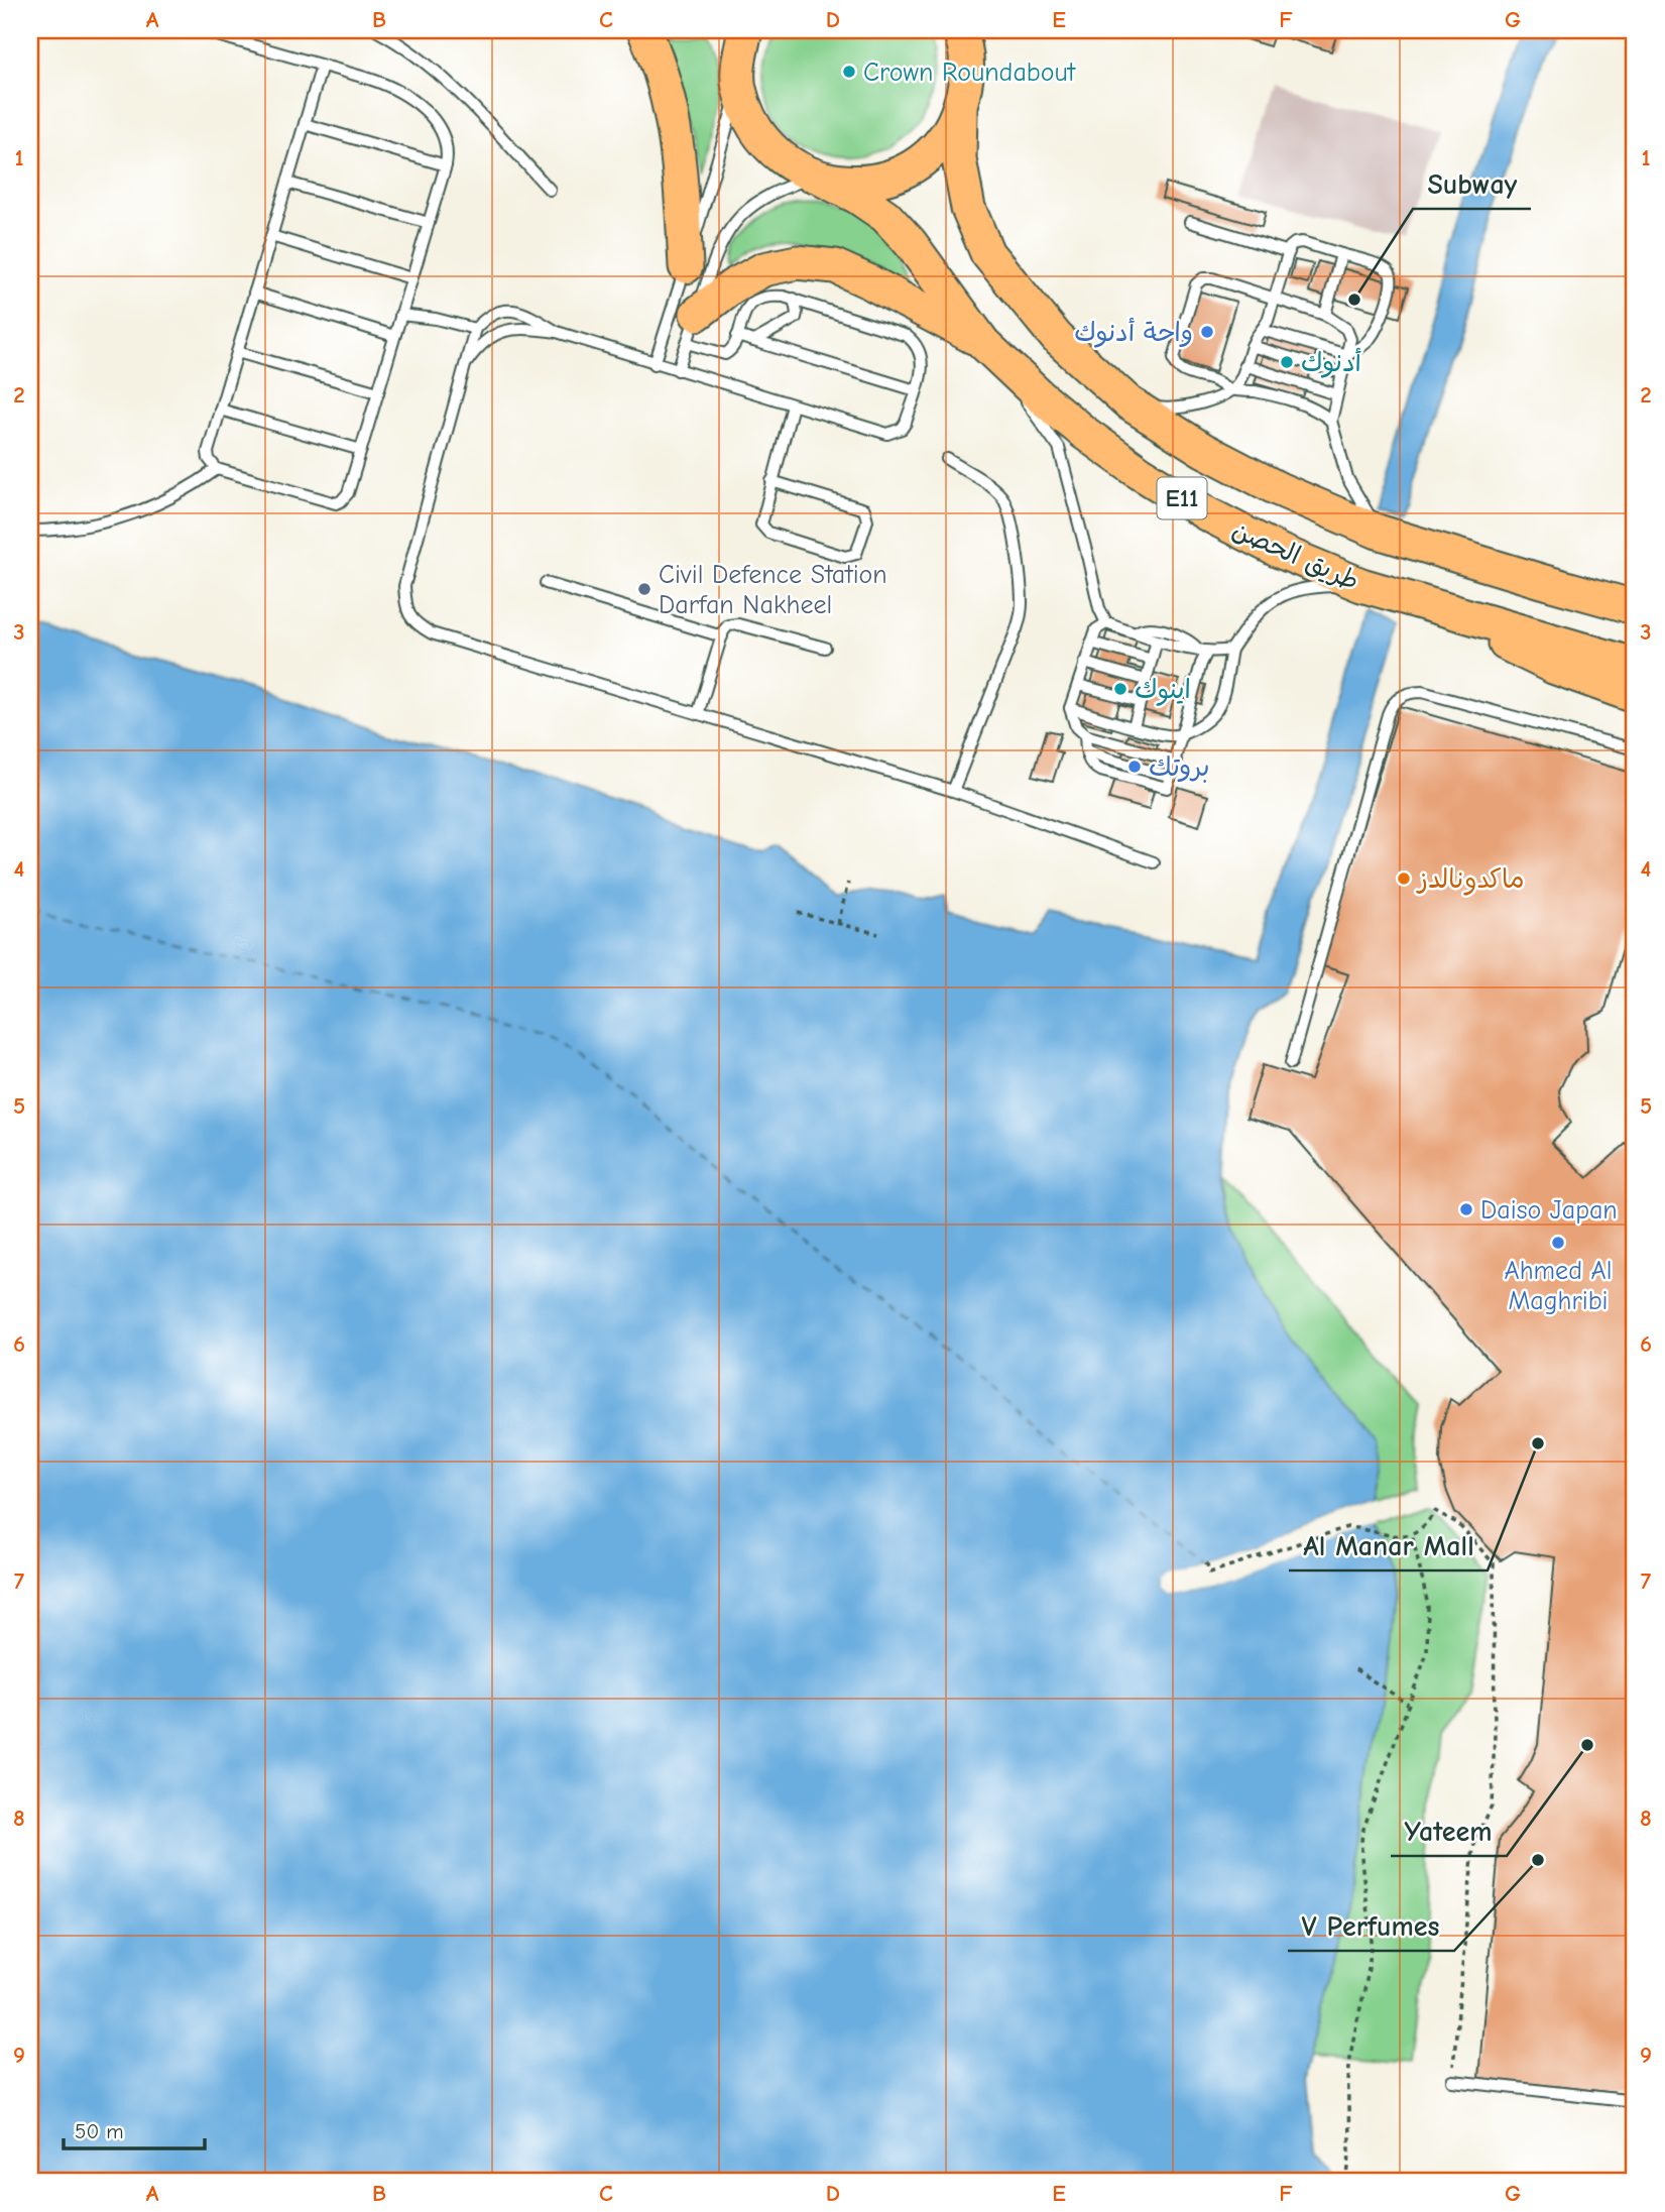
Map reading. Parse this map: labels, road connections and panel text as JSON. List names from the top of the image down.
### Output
{
  "streets": {
    "main road": ["E11", "طريق الحصن"]
  },
  "places": [
    "Crown Roundabout",
    "Subway",
    "واحة أدنوك",
    "أدنوك",
    "Civil Defence Station Darfan Nakheel",
    "اينوك",
    "بروتك",
    "ماكدونالدز",
    "Daiso Japan",
    "Ahmed Al Maghribi",
    "Al Manar Mall",
    "Yateem",
    "V Perfumes"
  ],
  "scale_bar": "50 m",
  "grid": {
    "columns": [
      "A",
      "B",
      "C",
      "D",
      "E",
      "F",
      "G"
    ],
    "rows": [
      "1",
      "2",
      "3",
      "4",
      "5",
      "6",
      "7",
      "8",
      "9"
    ]
  }
}
